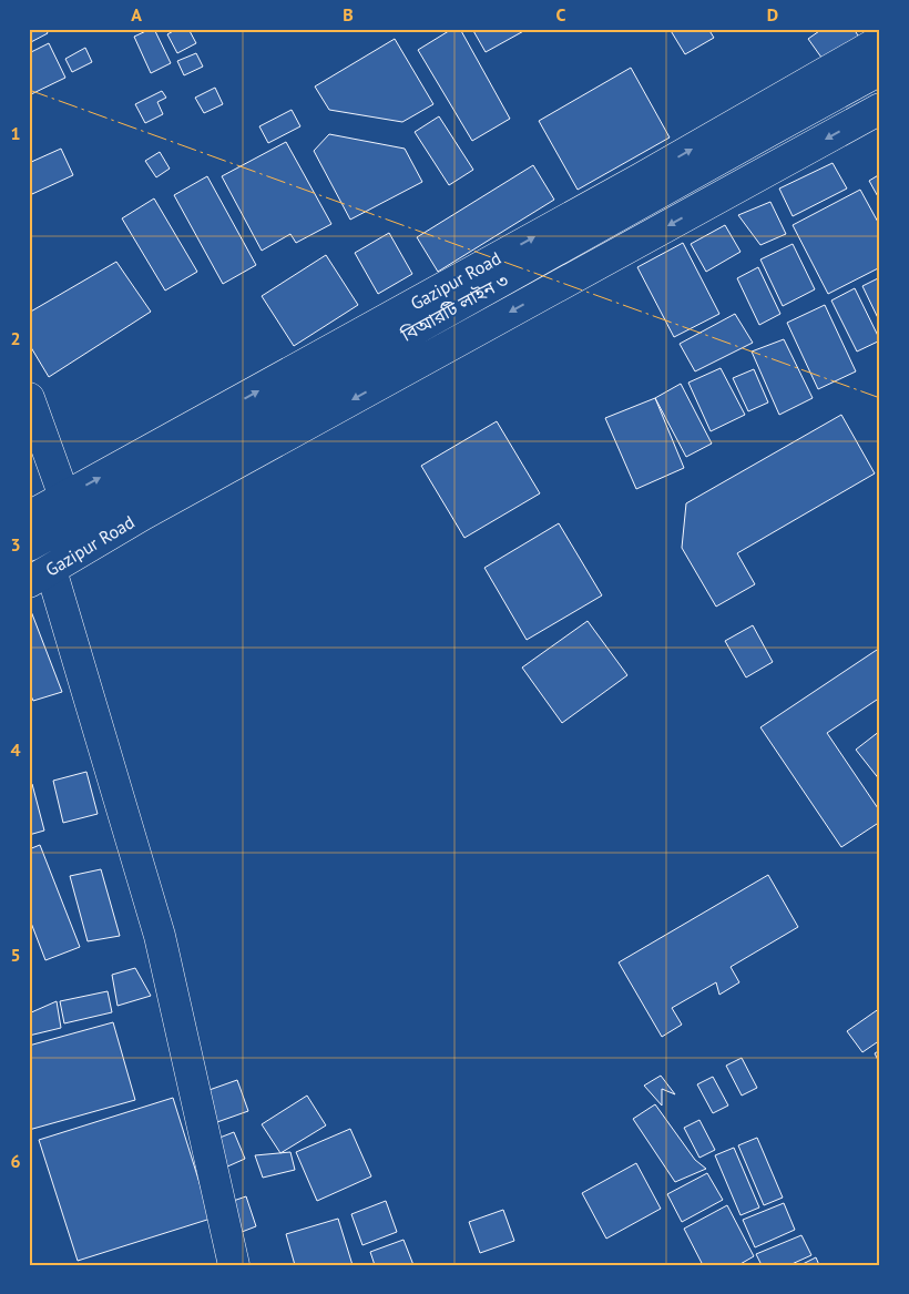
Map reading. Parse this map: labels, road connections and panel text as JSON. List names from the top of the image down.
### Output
{
  "streets": {
    "main road": ["Gazipur Road", "বিআরটি লাইন ৩"]
  },
  "grid": {
    "columns": [
      "A",
      "B",
      "C",
      "D"
    ],
    "rows": [
      "1",
      "2",
      "3",
      "4",
      "5",
      "6"
    ]
  }
}
